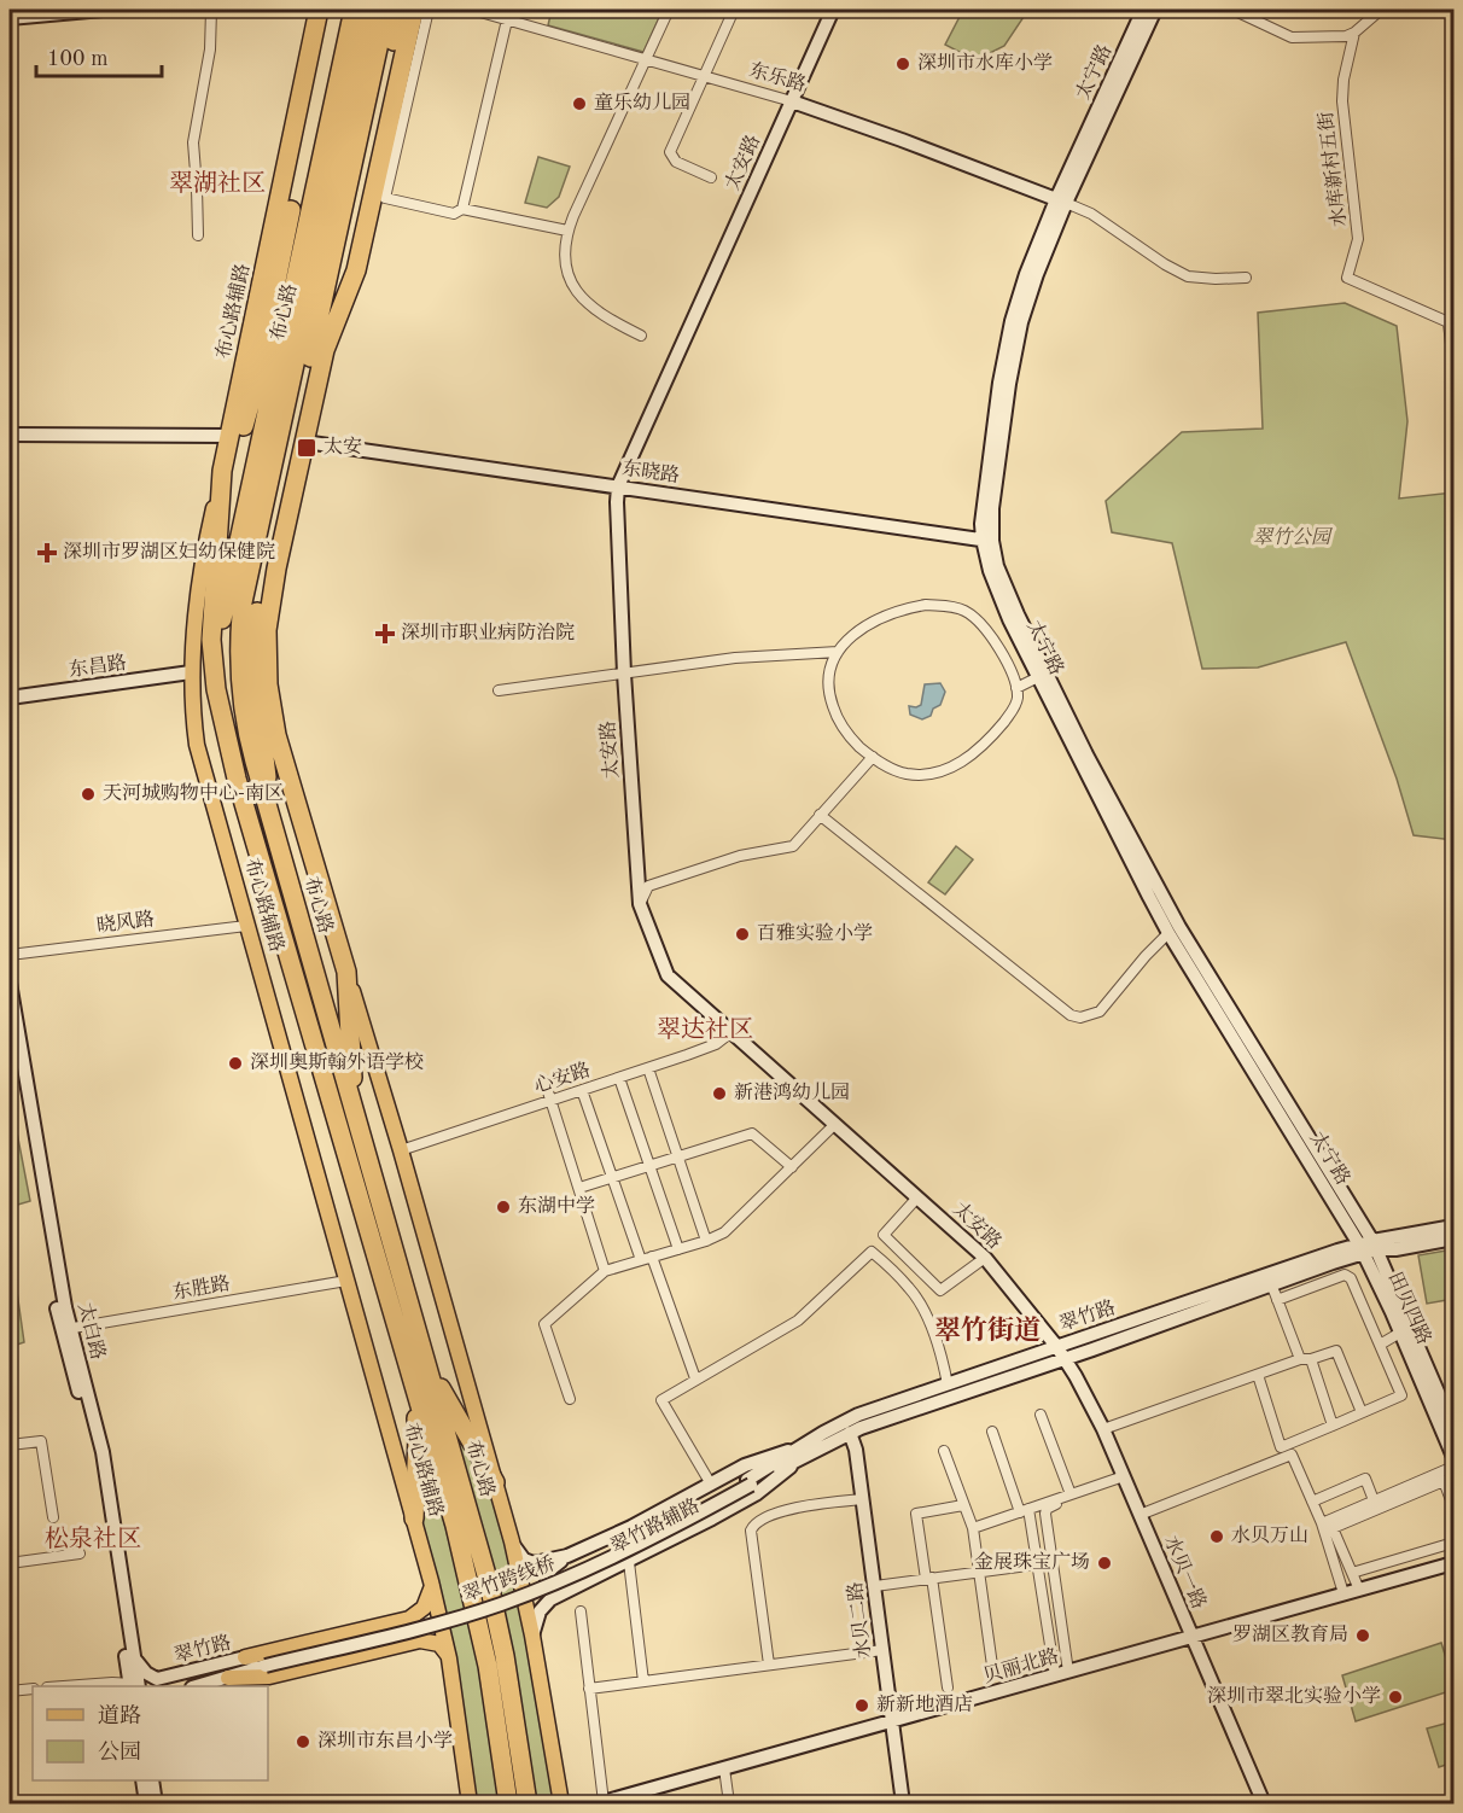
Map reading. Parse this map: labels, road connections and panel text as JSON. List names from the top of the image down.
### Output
{
  "streets": {
    "highway": ["布心路辅路", "布心路"],
    "main road": [
      "太宁路",
      "东乐路",
      "太安路",
      "东晓路",
      "东昌路",
      "田贝四路",
      "翠竹路",
      "太白路",
      "翠竹路辅路",
      "水贝一路",
      "翠竹跨线桥",
      "水贝二路",
      "贝丽北路"
    ],
    "street": [
      "水库新村五街",
      "晓风路",
      "心安路",
      "东胜路"
    ]
  },
  "crossings": [
    ["太宁路", "东乐路"],
    ["太宁路", "东晓路"],
    ["太宁路", "田贝四路"],
    ["太宁路", "翠竹路"],
    ["东乐路", "太安路"],
    ["太安路", "东晓路"],
    ["太安路", "心安路"],
    ["太安路", "翠竹路"],
    ["太安路", "水贝一路"],
    ["布心路辅路", "布心路"],
    ["布心路辅路", "东昌路"],
    ["布心路辅路", "晓风路"],
    ["布心路辅路", "东胜路"],
    ["东胜路", "太白路"],
    ["田贝四路", "翠竹路"],
    ["翠竹路", "太白路"],
    ["翠竹路", "翠竹路辅路"],
    ["翠竹路", "水贝一路"],
    ["翠竹路", "翠竹跨线桥"],
    ["翠竹路", "水贝二路"],
    ["水贝一路", "贝丽北路"],
    ["水贝二路", "贝丽北路"]
  ],
  "districts": [
    "翠湖社区",
    "翠达社区",
    "翠竹街道",
    "松泉社区"
  ],
  "parks": ["翠竹公园"],
  "places": {
    "other": [
      "深圳市水库小学",
      "童乐幼儿园",
      "天河城购物中心-南区",
      "百雅实验小学",
      "深圳奥斯翰外语学校",
      "新港鸿幼儿园",
      "东湖中学",
      "水贝万山",
      "金展珠宝广场",
      "罗湖区教育局",
      "深圳市翠北实验小学",
      "新新地酒店",
      "深圳市东昌小学"
    ],
    "transit": ["太安"],
    "health": ["深圳市罗湖区妇幼保健院", "深圳市职业病防治院"]
  },
  "legend": ["道路", "公园"],
  "scale_bar": "100 m"
}
